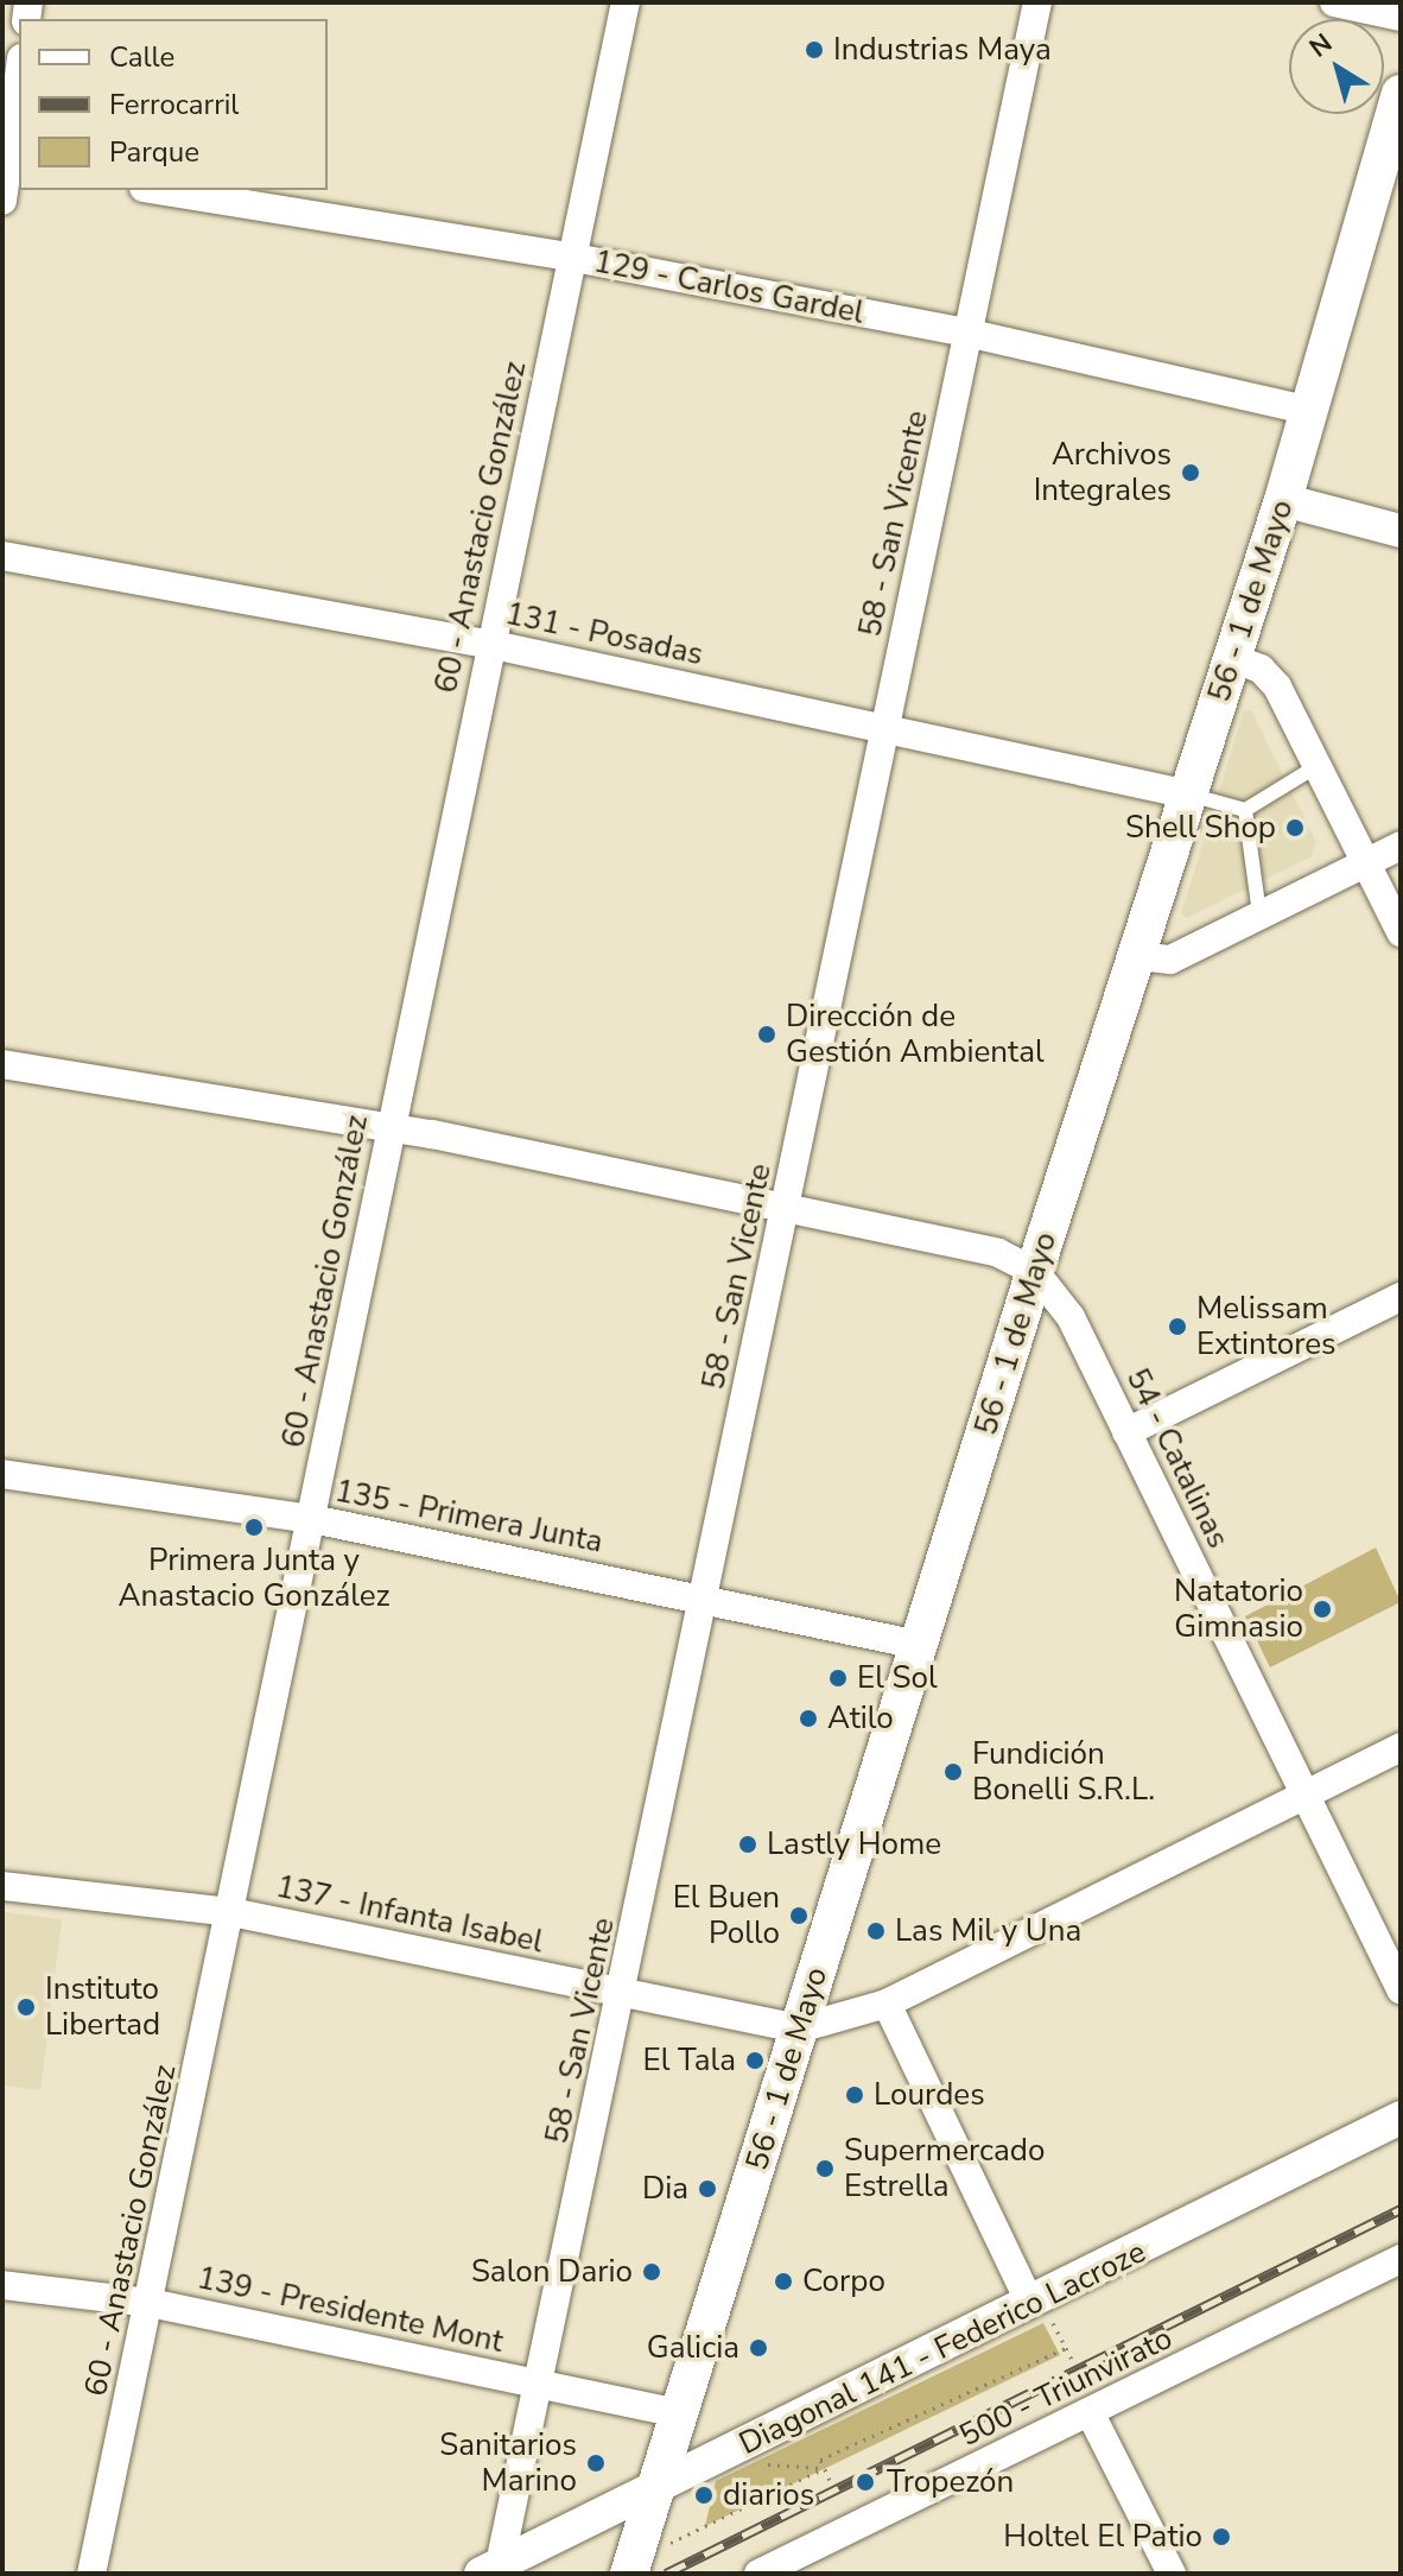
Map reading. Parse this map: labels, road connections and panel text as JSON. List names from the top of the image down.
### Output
{
  "streets": {
    "main road": ["56 - 1 de Mayo"],
    "street": [
      "129 - Carlos Gardel",
      "58 - San Vicente",
      "60 - Anastacio González",
      "131 - Posadas",
      "54 - Catalinas",
      "135 - Primera Junta",
      "137 - Infanta Isabel",
      "139 - Presidente Mont",
      "Diagonal 141 - Federico Lacroze",
      "500 - Triunvirato"
    ]
  },
  "crossings": [
    ["129 - Carlos Gardel", "58 - San Vicente"],
    ["129 - Carlos Gardel", "60 - Anastacio González"],
    ["129 - Carlos Gardel", "56 - 1 de Mayo"],
    ["58 - San Vicente", "131 - Posadas"],
    ["58 - San Vicente", "135 - Primera Junta"],
    ["58 - San Vicente", "137 - Infanta Isabel"],
    ["58 - San Vicente", "139 - Presidente Mont"],
    ["58 - San Vicente", "Diagonal 141 - Federico Lacroze"],
    ["60 - Anastacio González", "131 - Posadas"],
    ["60 - Anastacio González", "135 - Primera Junta"],
    ["60 - Anastacio González", "137 - Infanta Isabel"],
    ["60 - Anastacio González", "139 - Presidente Mont"],
    ["56 - 1 de Mayo", "131 - Posadas"],
    ["56 - 1 de Mayo", "54 - Catalinas"],
    ["56 - 1 de Mayo", "135 - Primera Junta"],
    ["56 - 1 de Mayo", "137 - Infanta Isabel"],
    ["56 - 1 de Mayo", "139 - Presidente Mont"],
    ["56 - 1 de Mayo", "Diagonal 141 - Federico Lacroze"]
  ],
  "places": [
    "Industrias Maya",
    "Archivos Integrales",
    "Shell Shop",
    "Dirección de Gestión Ambiental",
    "Melissam Extintores",
    "Primera Junta y Anastacio González",
    "Natatorio Gimnasio",
    "El Sol",
    "Atilo",
    "Fundición Bonelli S.R.L.",
    "Lastly Home",
    "El Buen Pollo",
    "Las Mil y Una",
    "Instituto Libertad",
    "El Tala",
    "Lourdes",
    "Supermercado Estrella",
    "Dia",
    "Salon Dario",
    "Corpo",
    "Galicia",
    "Sanitarios Marino",
    "Tropezón",
    "diarios",
    "Holtel El Patio"
  ],
  "legend": ["Calle", "Ferrocarril", "Parque"],
  "north": "top left"
}
